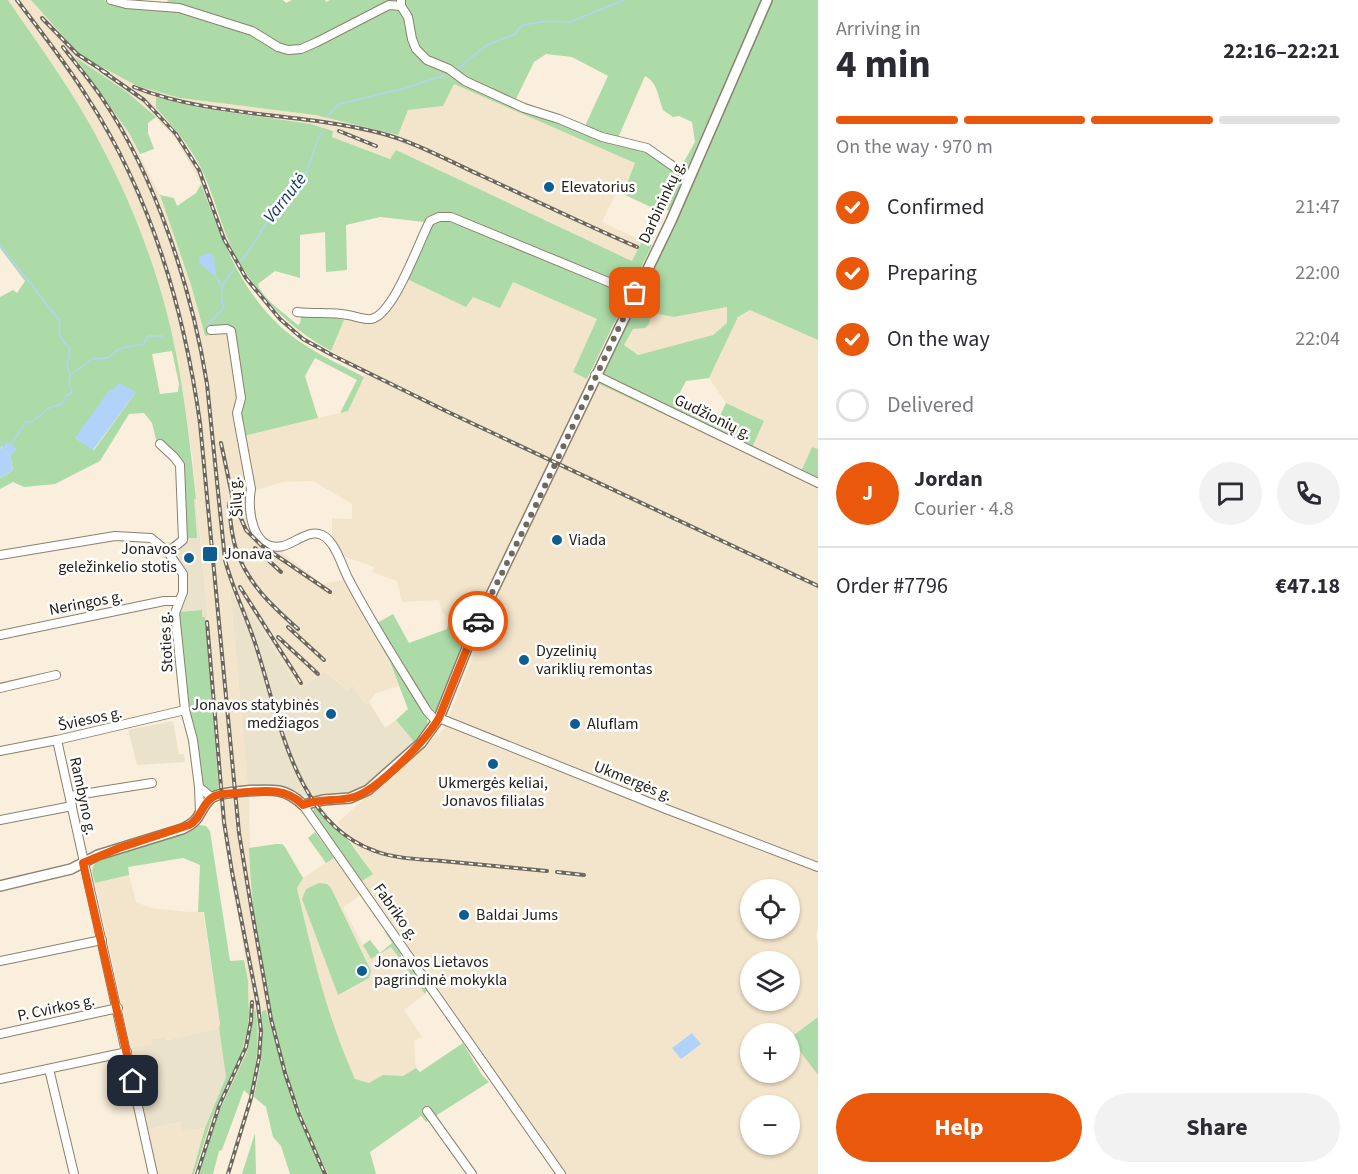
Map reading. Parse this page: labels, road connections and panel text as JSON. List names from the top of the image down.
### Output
{
  "streets": {
    "main road": ["Darbininkų g.", "Fabriko g."],
    "street": [
      "Gudžionių g.",
      "Šilų g.",
      "Neringos g.",
      "Stoties g.",
      "Šviesos g.",
      "Ukmergės g.",
      "Rambyno g.",
      "P. Cvirkos g."
    ]
  },
  "crossings": [
    ["Darbininkų g.", "Gudžionių g."],
    ["Darbininkų g.", "Šilų g."],
    ["Darbininkų g.", "Ukmergės g."],
    ["Darbininkų g.", "Fabriko g."],
    ["Šilų g.", "Ukmergės g."],
    ["Neringos g.", "Stoties g."],
    ["Stoties g.", "Šviesos g."],
    ["Šviesos g.", "Rambyno g."],
    ["Rambyno g.", "P. Cvirkos g."]
  ],
  "water": ["Varnutė"],
  "places": {
    "other": [
      "Elevatorius",
      "Viada",
      "Jonavos geležinkelio stotis",
      "Dyzelinių variklių remontas",
      "Jonavos statybinės medžiagos",
      "Aluflam",
      "Ukmergės keliai, Jonavos filialas",
      "Baldai Jums",
      "Jonavos Lietavos pagrindinė mokykla"
    ],
    "transit": ["Jonava"]
  },
  "page": {
    "heading": ["4 min", "Arriving in", "22:16–22:21"],
    "panel": [
      "Jordan",
      "Courier · 4.8",
      "Order #7796",
      "€47.18"
    ],
    "bar": "On the way · 970 m",
    "list": [
      ["Confirmed", "21:47"],
      ["Preparing", "22:00"],
      ["On the way", "22:04"],
      "Delivered"
    ],
    "round": "J",
    "map_buttons": ["+", "−"],
    "buttons": ["Help", "Share"]
  }
}
